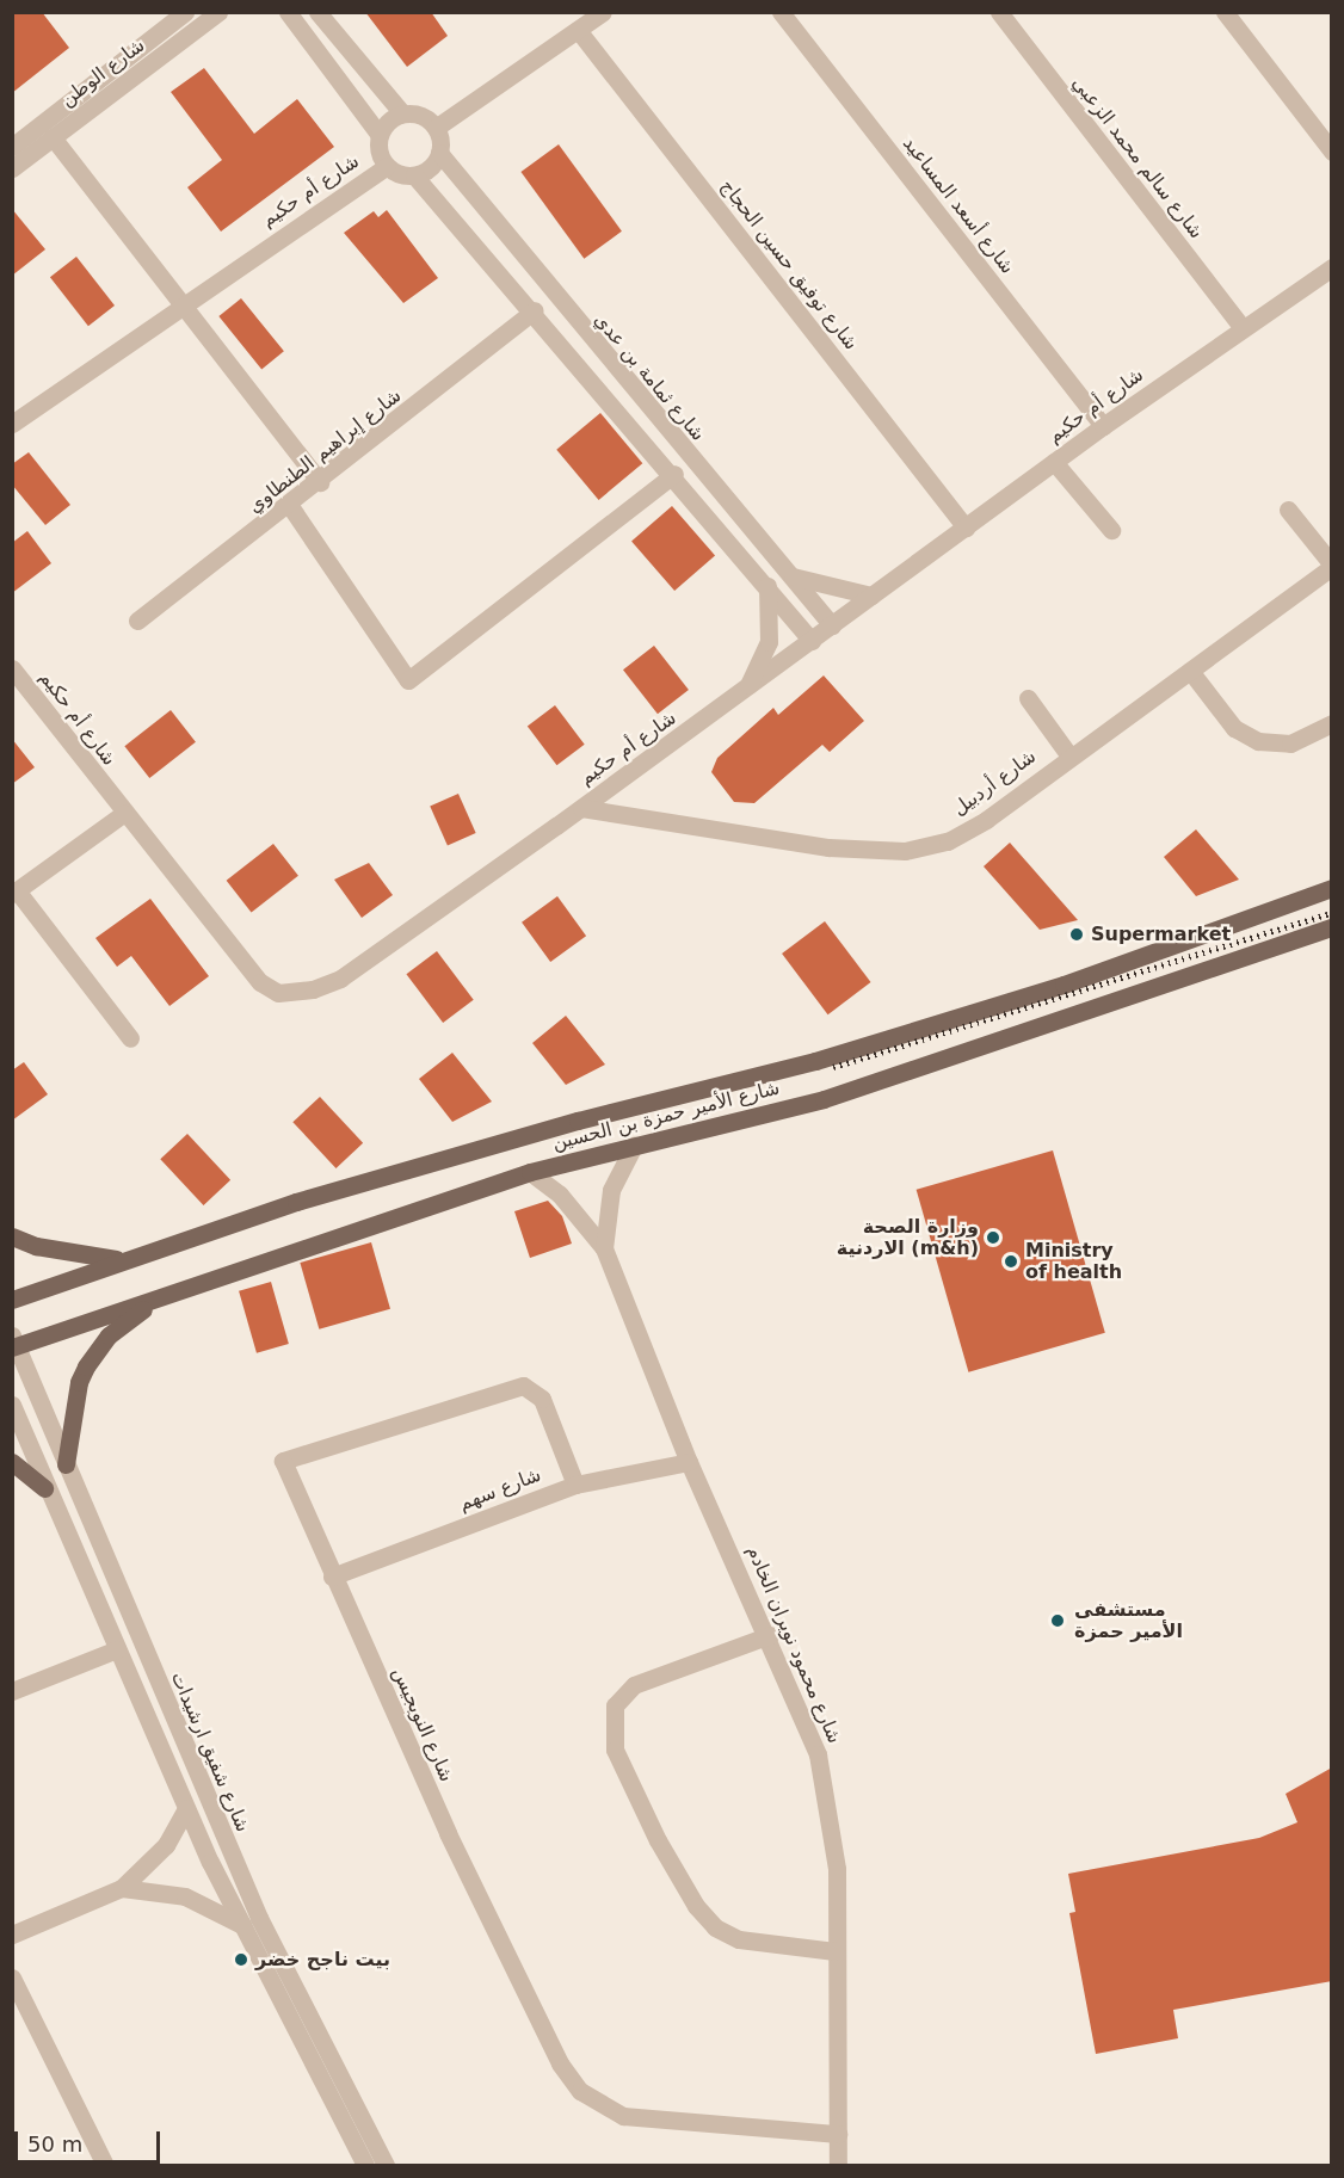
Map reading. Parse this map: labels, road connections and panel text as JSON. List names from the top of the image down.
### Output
{
  "streets": {
    "main road": ["شارع الأمير حمزة بن الحسين"],
    "street": [
      "شارع الوطن",
      "شارع سالم محمد الزعبي",
      "شارع أم حكيم",
      "شارع أسعد المساعيد",
      "شارع توفيق حسين الحجاج",
      "شارع ثمامة بن عدي",
      "شارع إبراهيم الطنطاوي",
      "شارع أردبيل",
      "شارع سهم",
      "شارع محمود نويران الخادم",
      "شارع النويجيس",
      "شارع شفيق ارشيدات"
    ]
  },
  "crossings": [
    ["شارع سالم محمد الزعبي", "شارع أم حكيم"],
    ["شارع أم حكيم", "شارع أسعد المساعيد"],
    ["شارع أم حكيم", "شارع توفيق حسين الحجاج"],
    ["شارع أم حكيم", "شارع ثمامة بن عدي"],
    ["شارع أم حكيم", "شارع أردبيل"],
    ["شارع الأمير حمزة بن الحسين", "شارع محمود نويران الخادم"],
    ["شارع الأمير حمزة بن الحسين", "شارع شفيق ارشيدات"],
    ["شارع سهم", "شارع محمود نويران الخادم"],
    ["شارع سهم", "شارع النويجيس"],
    ["شارع محمود نويران الخادم", "شارع النويجيس"]
  ],
  "places": [
    "Supermarket",
    "وزارة الصحة الاردنية (m&h)",
    "Ministry of health",
    "مستشفى الأمير حمزة",
    "بيت ناجح خضر"
  ],
  "scale_bar": "50 m"
}
